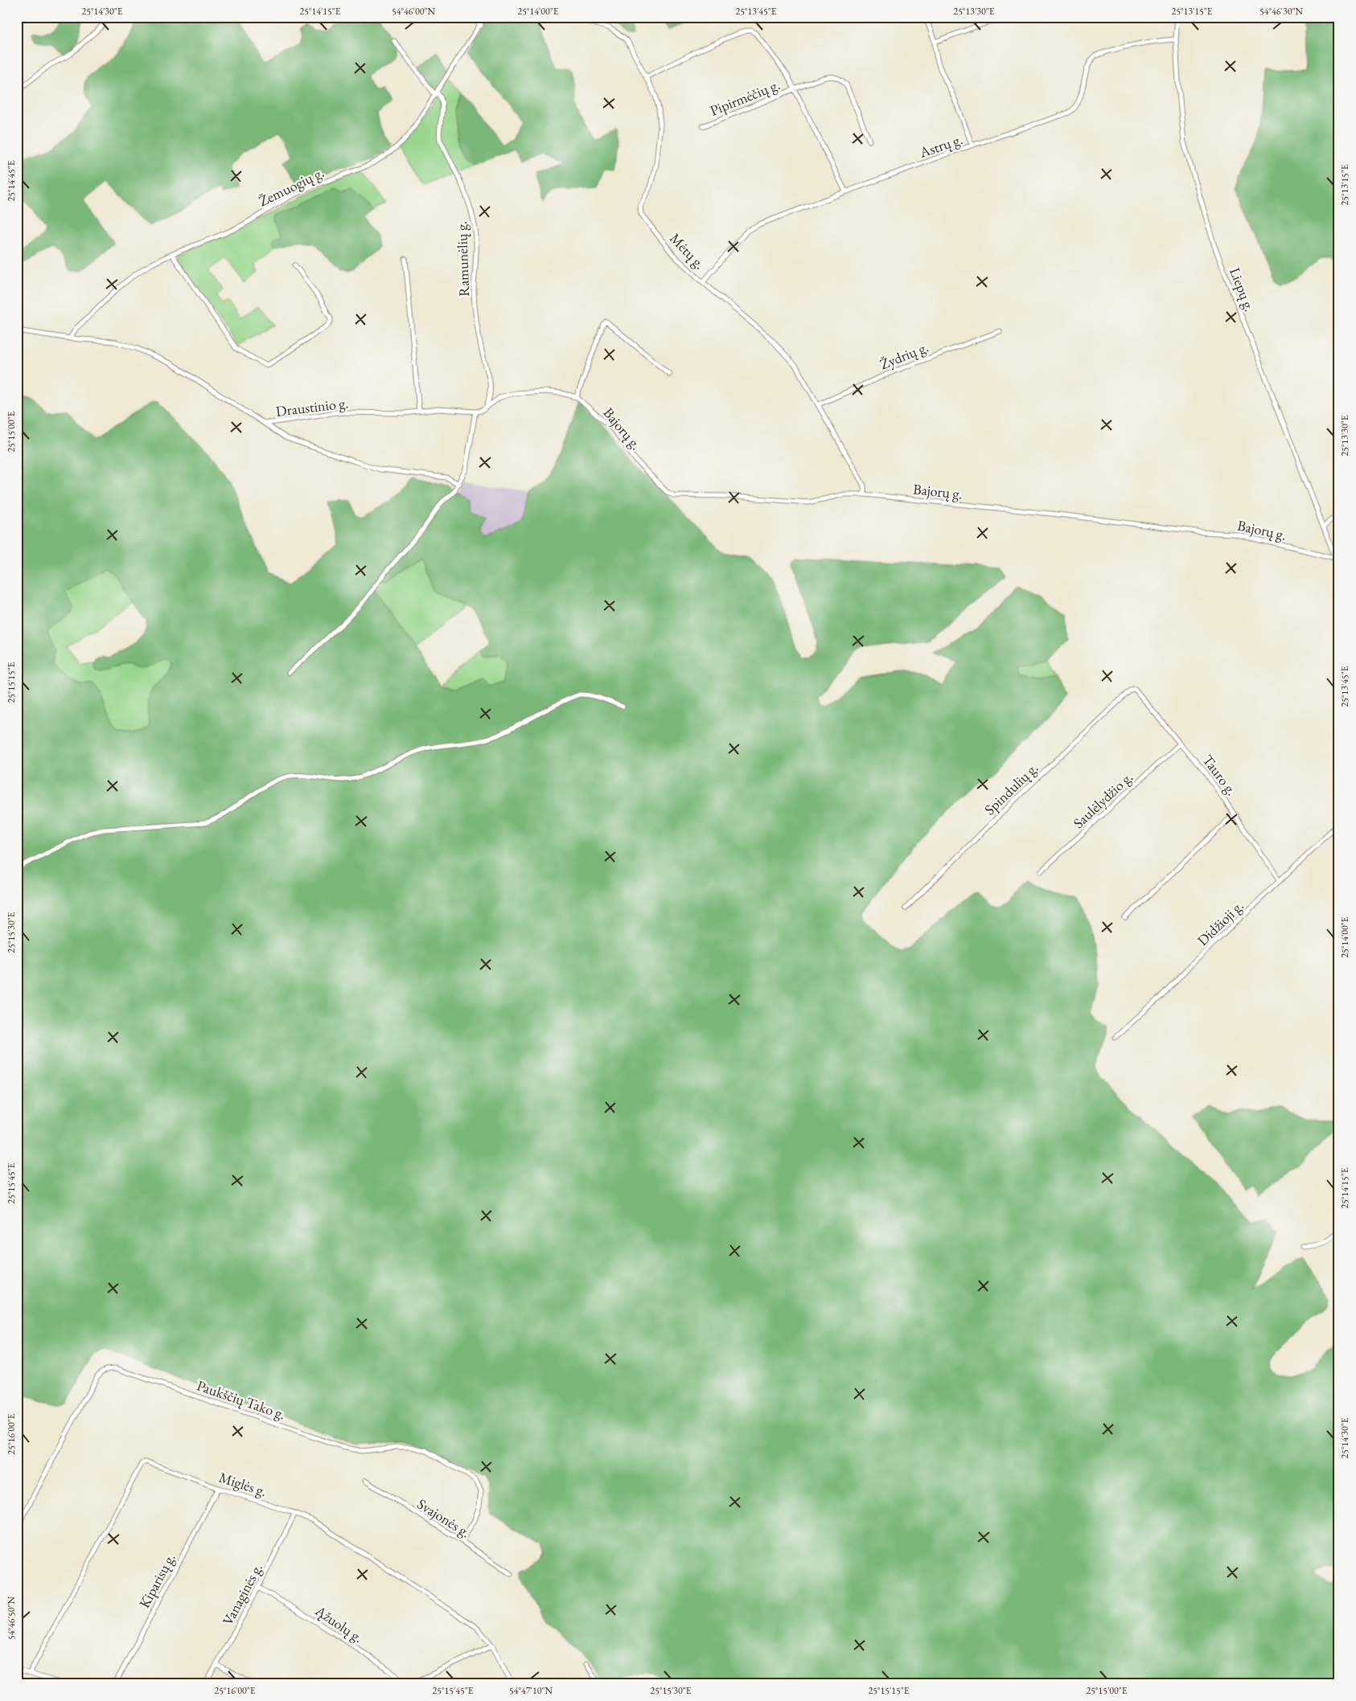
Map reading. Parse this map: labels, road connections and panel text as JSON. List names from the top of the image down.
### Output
{
  "streets": {
    "street": [
      "Pipirmėčių g.",
      "Astrų g.",
      "Žemuogių g.",
      "Mėtų g.",
      "Ramunėlių g.",
      "Liepų g.",
      "Žydrių g.",
      "Draustinio g.",
      "Bajorų g.",
      "Tauro g.",
      "Spindulių g.",
      "Saulėlydžio g.",
      "Didžioji g.",
      "Paukščių Tako g.",
      "Miglės g.",
      "Svajonės g.",
      "Kiparisų g.",
      "Vanaginės g.",
      "Ąžuolų g."
    ]
  },
  "crossings": [
    ["Astrų g.", "Mėtų g."],
    ["Astrų g.", "Liepų g."],
    ["Žemuogių g.", "Ramunėlių g."],
    ["Žemuogių g.", "Draustinio g."],
    ["Mėtų g.", "Žydrių g."],
    ["Mėtų g.", "Bajorų g."],
    ["Ramunėlių g.", "Draustinio g."],
    ["Liepų g.", "Bajorų g."],
    ["Draustinio g.", "Bajorų g."],
    ["Tauro g.", "Spindulių g."],
    ["Tauro g.", "Saulėlydžio g."],
    ["Tauro g.", "Didžioji g."],
    ["Paukščių Tako g.", "Svajonės g."],
    ["Miglės g.", "Kiparisų g."],
    ["Miglės g.", "Vanaginės g."],
    ["Vanaginės g.", "Ąžuolų g."]
  ],
  "coordinates": [
    "25°14'30\"E",
    "25°14'15\"E",
    "54°46'00\"N",
    "25°14'00\"E",
    "25°13'45\"E",
    "25°13'30\"E",
    "25°13'15\"E",
    "54°46'30\"N",
    "25°14'45\"E",
    "25°15'00\"E",
    "25°15'15\"E",
    "25°15'30\"E",
    "25°15'45\"E",
    "25°16'00\"E",
    "54°46'50\"N",
    "54°47'10\"N"
  ]
}
